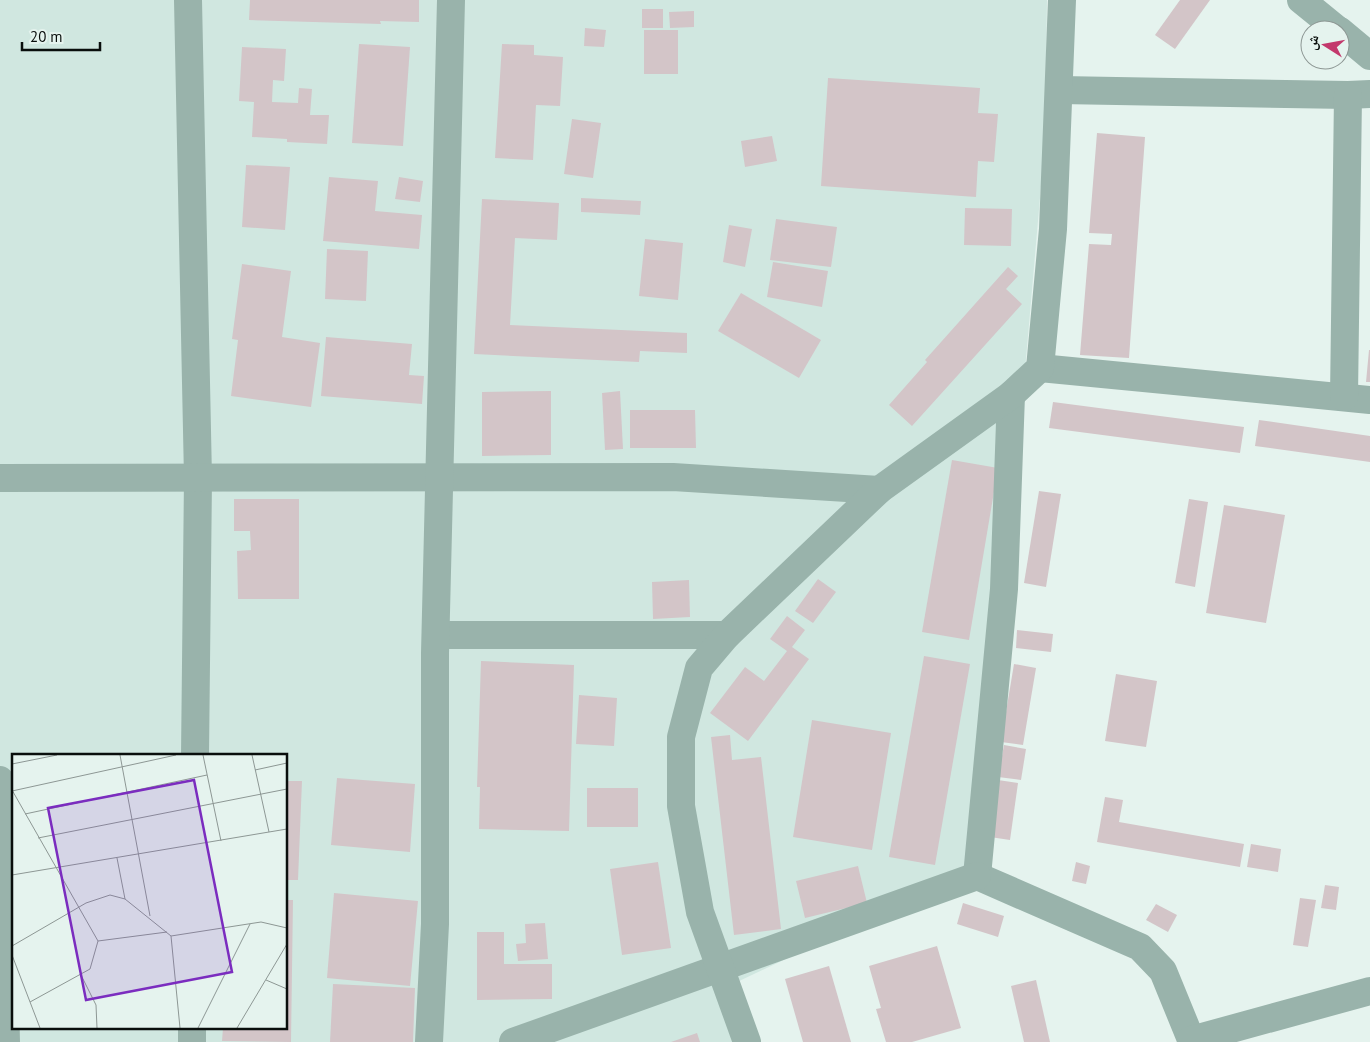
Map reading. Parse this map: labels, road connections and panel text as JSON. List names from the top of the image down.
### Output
{
  "scale_bar": "20 m",
  "north": "left"
}
